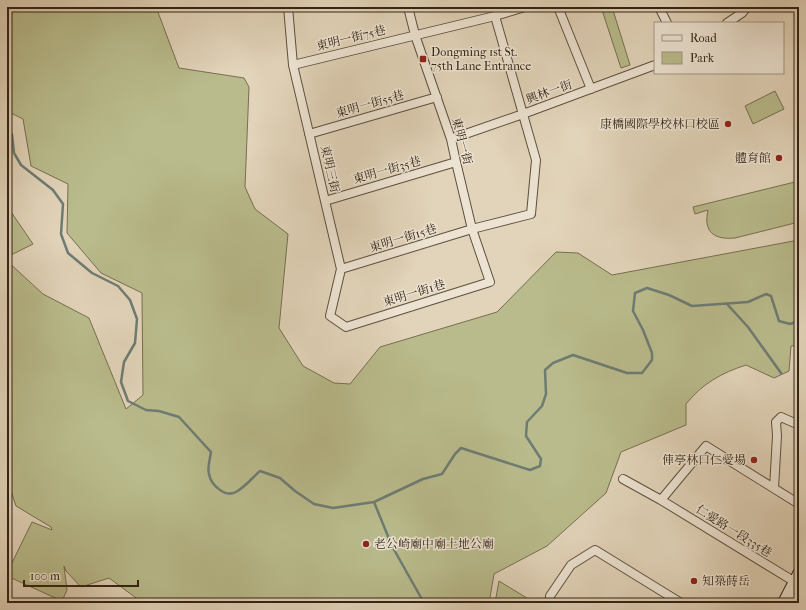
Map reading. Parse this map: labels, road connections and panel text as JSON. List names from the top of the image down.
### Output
{
  "streets": {
    "street": [
      "東明一街75巷",
      "興林一街",
      "東明一街55巷",
      "東明一街",
      "東明三街",
      "東明一街35巷",
      "東明一街15巷",
      "東明一街1巷",
      "仁愛路一段335巷"
    ]
  },
  "crossings": [
    ["東明一街75巷", "東明一街"],
    ["東明一街75巷", "東明三街"],
    ["興林一街", "東明一街"],
    ["興林一街", "東明一街15巷"],
    ["東明一街55巷", "東明一街"],
    ["東明一街55巷", "東明三街"],
    ["東明一街", "東明一街35巷"],
    ["東明一街", "東明一街15巷"],
    ["東明一街", "東明一街1巷"],
    ["東明三街", "東明一街35巷"],
    ["東明三街", "東明一街15巷"],
    ["東明三街", "東明一街1巷"]
  ],
  "places": {
    "transit": ["Dongming 1st St. 75th Lane Entrance"],
    "other": [
      "康橋國際學校林口校區",
      "體育館",
      "俥亭林口仁愛場",
      "老公崎廟中廟土地公廟",
      "知築蒔岳"
    ]
  },
  "legend": ["Road", "Park"],
  "scale_bar": "100 m"
}
